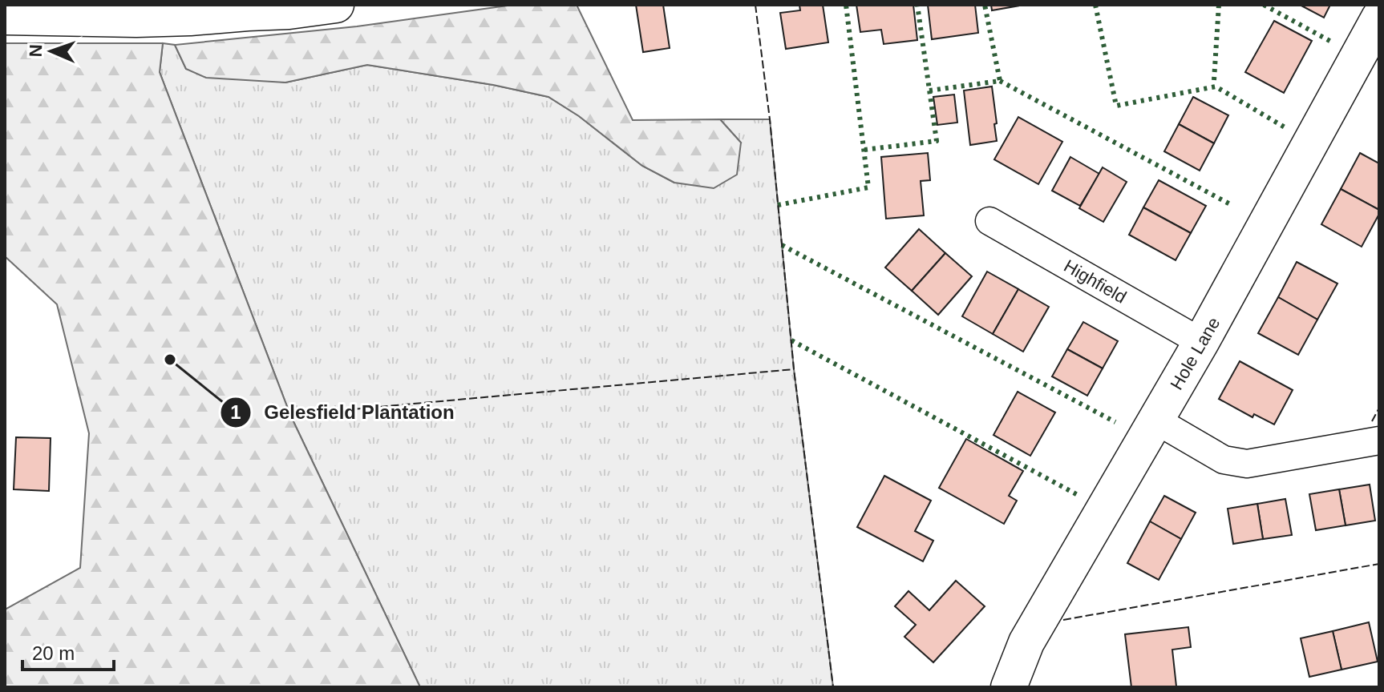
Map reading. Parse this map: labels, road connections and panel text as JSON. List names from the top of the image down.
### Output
{
  "streets": {
    "street": ["Highfield", "Hole Lane"]
  },
  "crossings": [
    ["Highfield", "Hole Lane"]
  ],
  "places": ["Gelesfield Plantation"],
  "scale_bar": "20 m",
  "north": "left"
}
